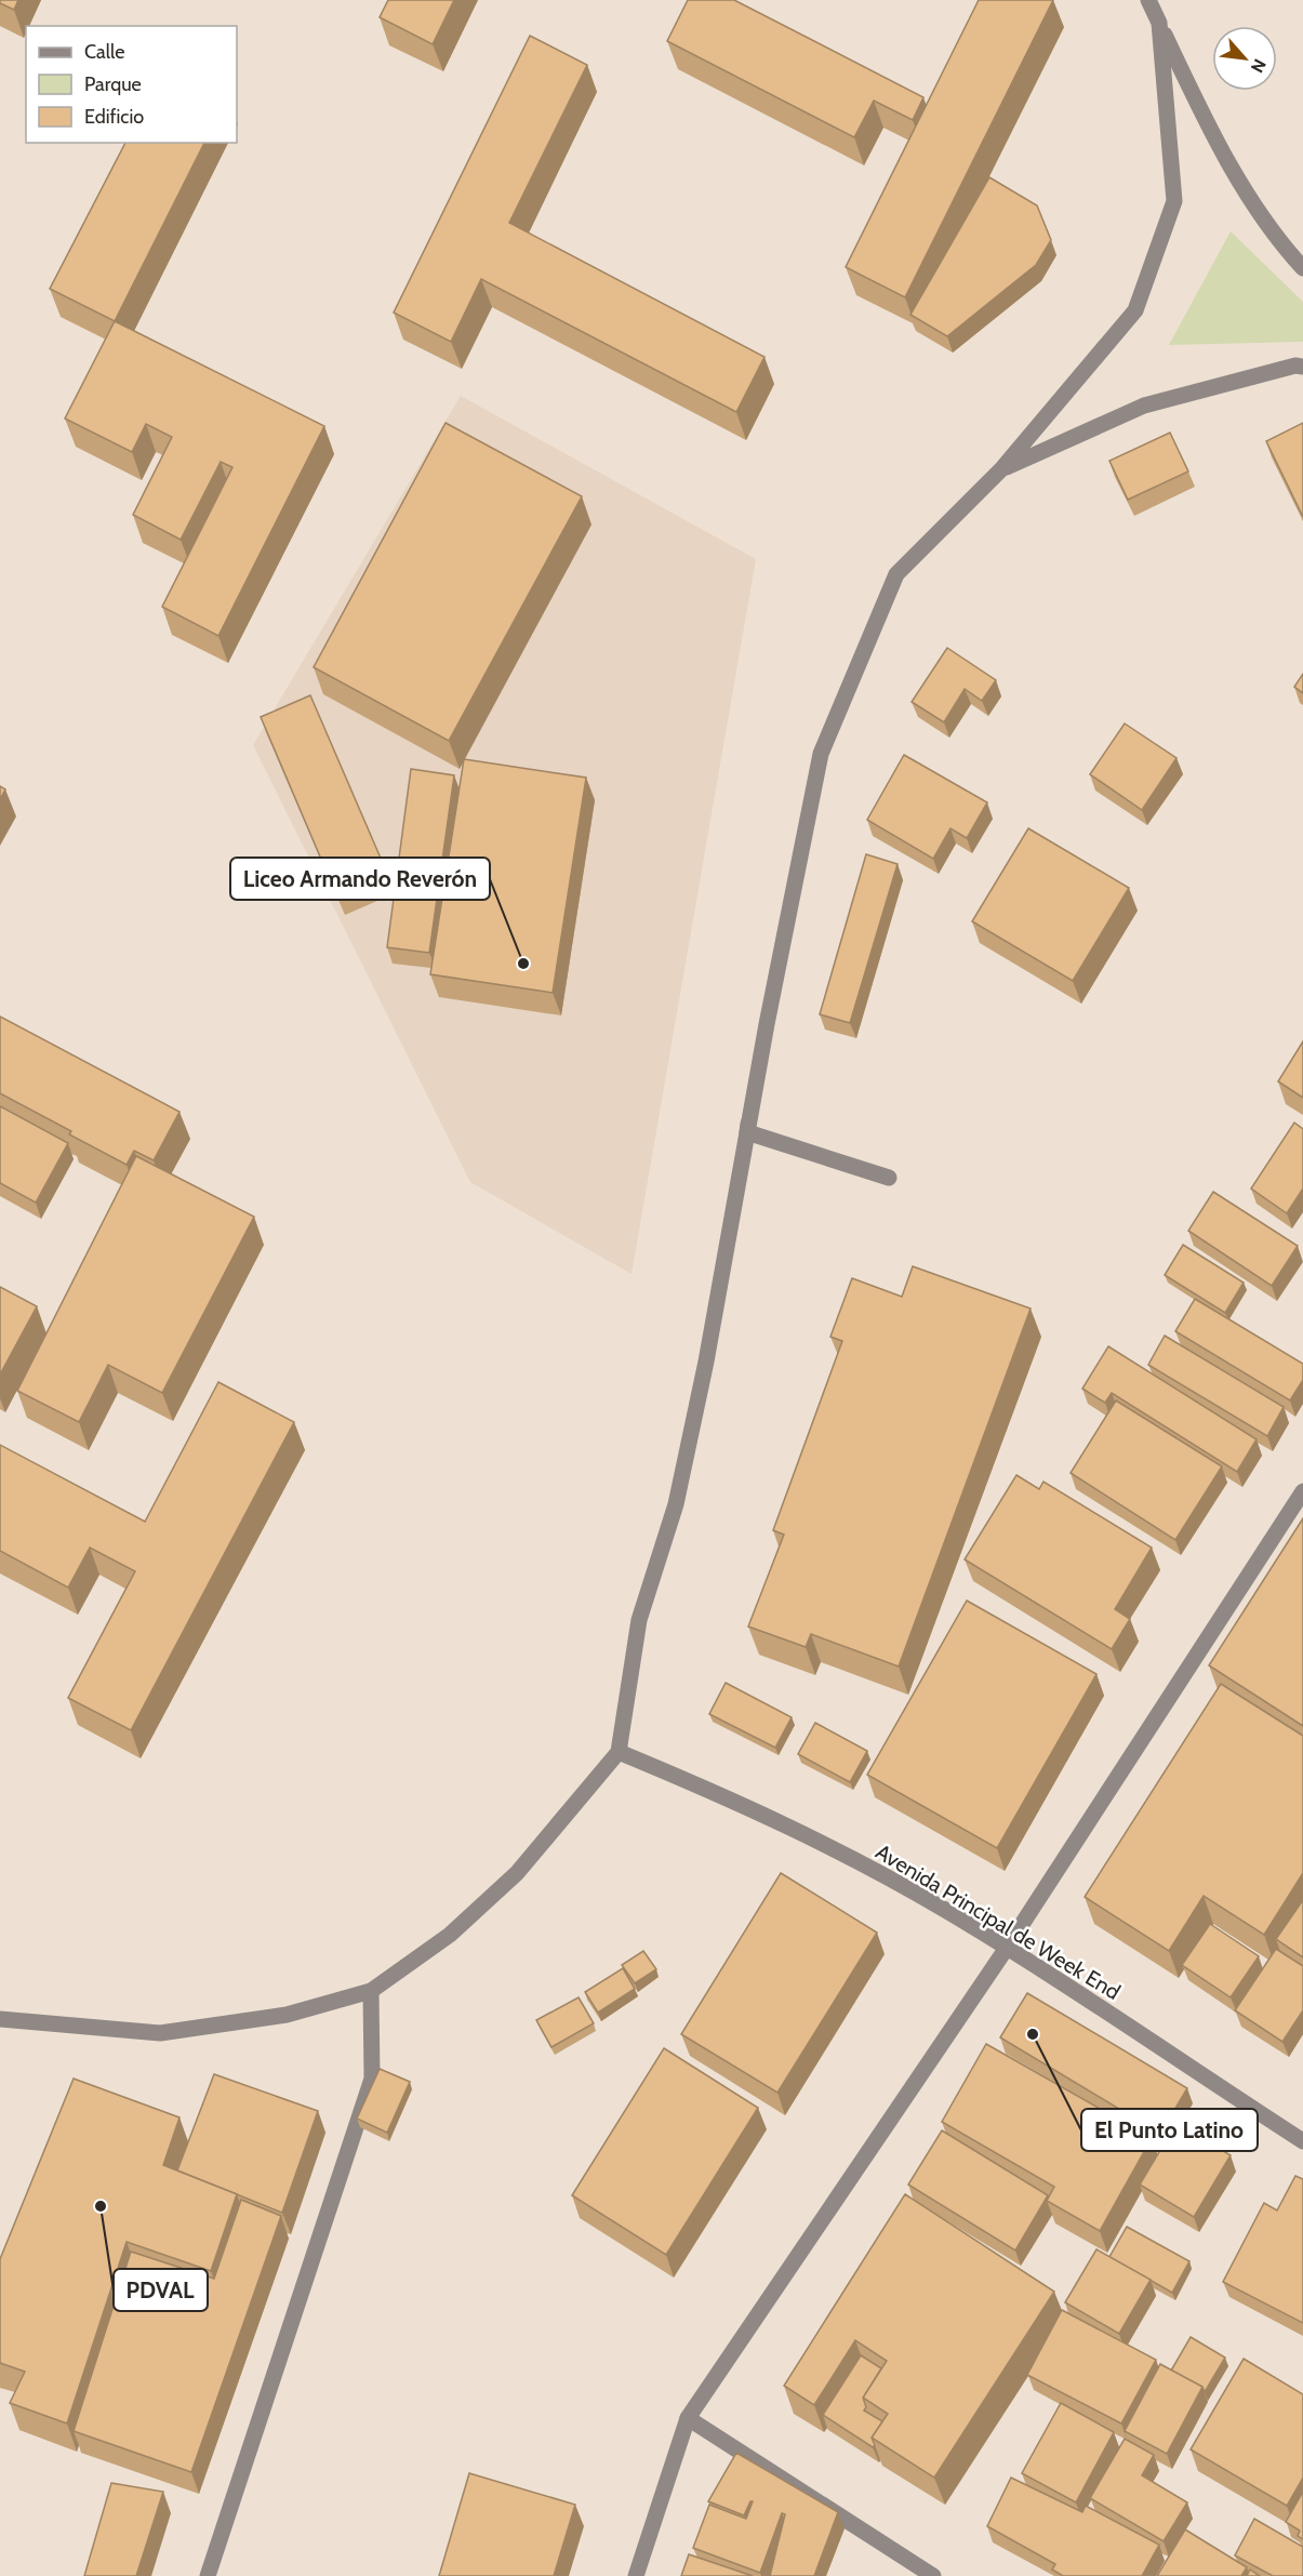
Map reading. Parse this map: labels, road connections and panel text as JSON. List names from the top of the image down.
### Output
{
  "streets": {
    "street": ["Avenida Principal de Week End"]
  },
  "places": ["Liceo Armando Reverón", "El Punto Latino", "PDVAL"],
  "legend": ["Calle", "Parque", "Edificio"],
  "north": "bottom right"
}
